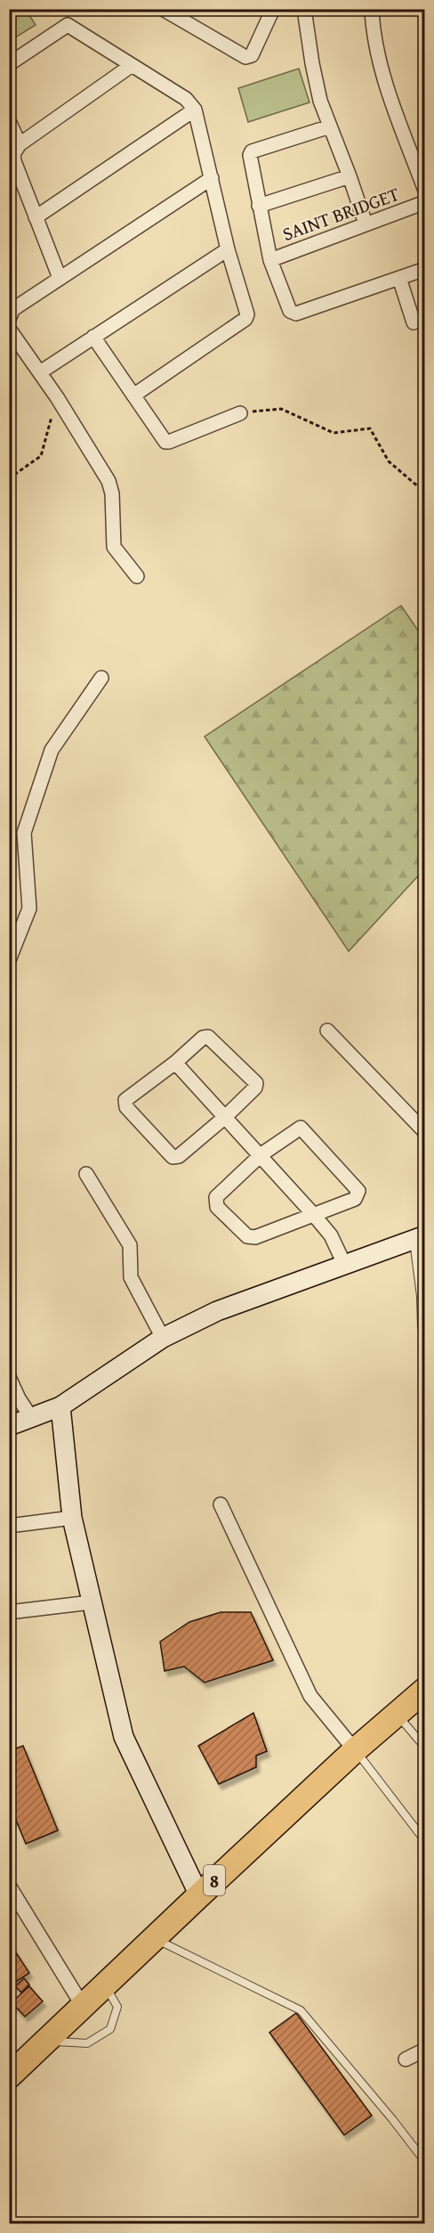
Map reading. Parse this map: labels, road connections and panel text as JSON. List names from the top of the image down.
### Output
{
  "streets": {
    "highway": ["8"],
    "street": ["SAINT BRIDGET"]
  }
}
